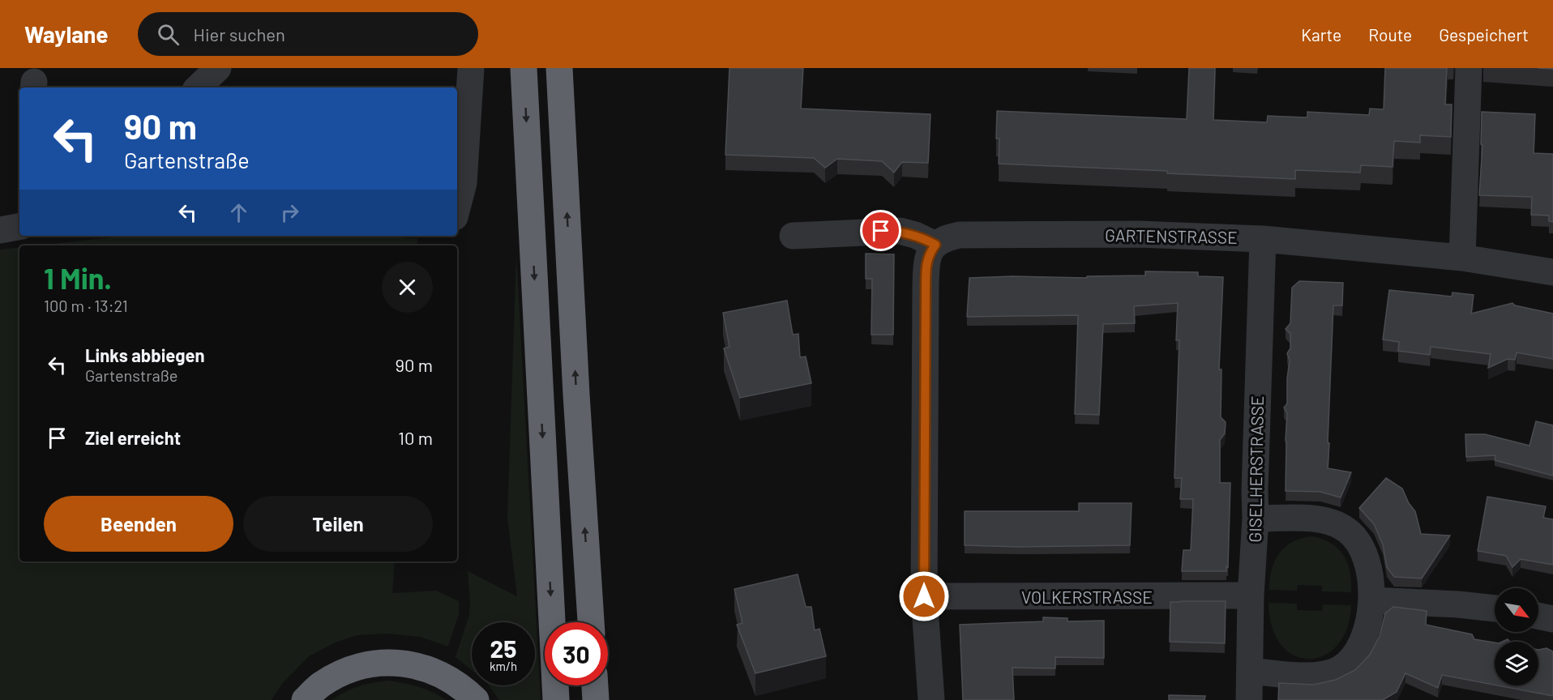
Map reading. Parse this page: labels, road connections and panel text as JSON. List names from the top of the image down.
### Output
{
  "streets": {
    "street": ["GARTENSTRASSE", "GISELHERSTRASSE", "VOLKERSTRASSE"]
  },
  "crossings": [
    ["GARTENSTRASSE", "GISELHERSTRASSE"],
    ["GISELHERSTRASSE", "VOLKERSTRASSE"]
  ],
  "north": "bottom right",
  "page": {
    "header": "Waylane",
    "search": "Hier suchen",
    "nav": ["Karte", "Route", "Gespeichert"],
    "turn": ["90 m", "Gartenstraße"],
    "heading": ["1 Min.", "100 m · 13:21"],
    "list": [
      {
        "name": "Links abbiegen",
        "note": "Gartenstraße",
        "value": "90 m"
      },
      {
        "name": "Ziel erreicht",
        "value": "10 m"
      }
    ],
    "buttons": ["Beenden", "Teilen"],
    "speed": "25 km/h",
    "limit": "30"
  }
}
